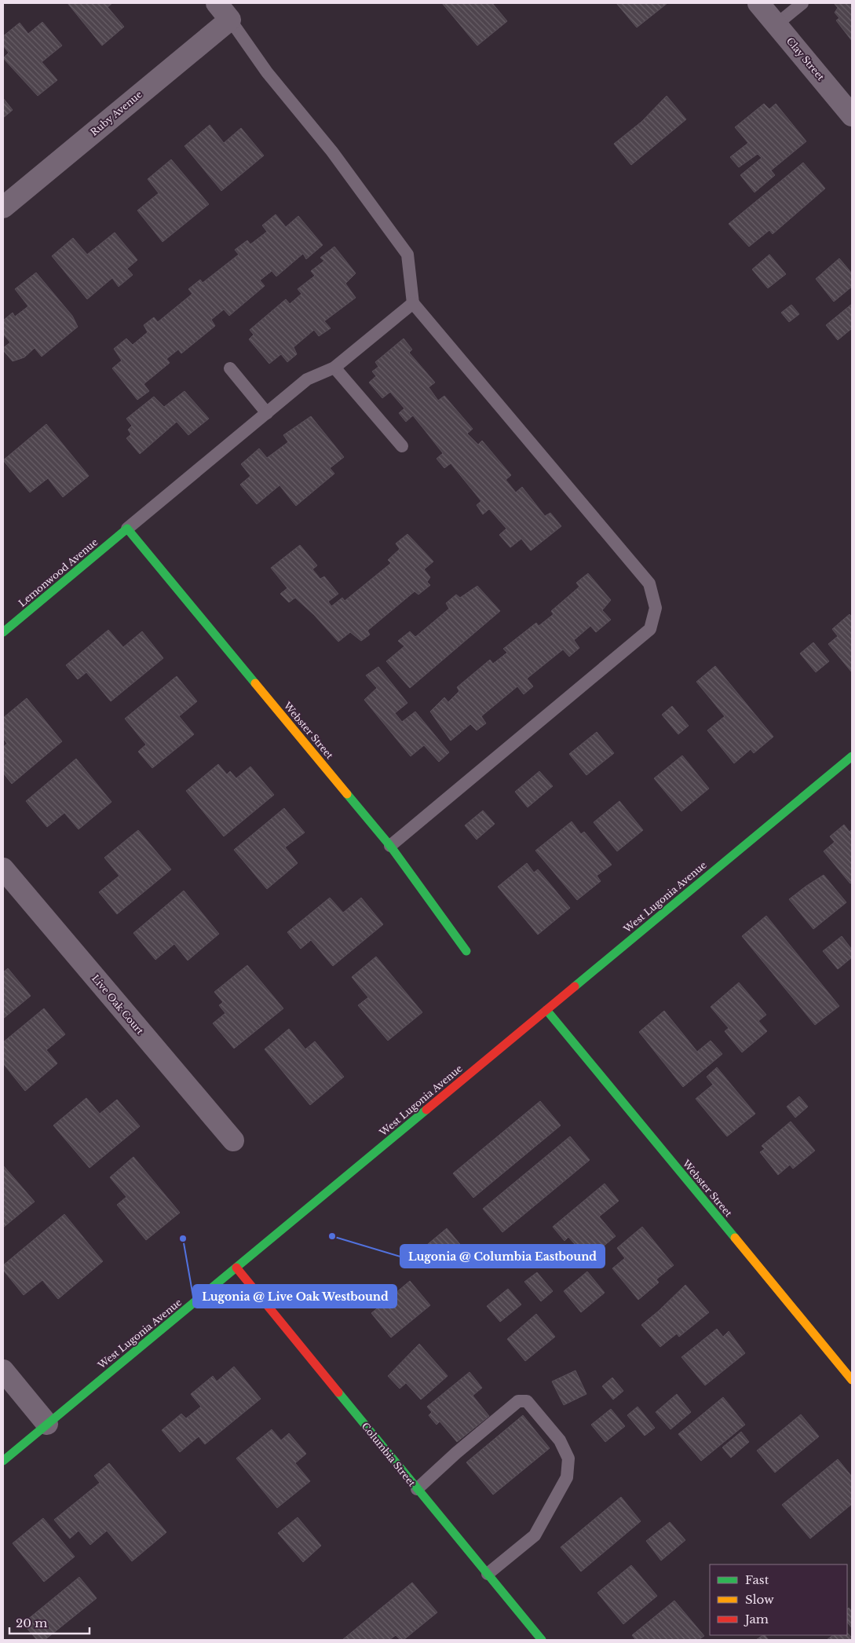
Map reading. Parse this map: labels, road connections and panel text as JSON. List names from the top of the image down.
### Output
{
  "streets": {
    "street": [
      "Clay Street",
      "Ruby Avenue",
      "Lemonwood Avenue",
      "Webster Street",
      "West Lugonia Avenue",
      "Live Oak Court",
      "Columbia Street"
    ]
  },
  "crossings": [
    ["Lemonwood Avenue", "Webster Street"],
    ["Webster Street", "West Lugonia Avenue"],
    ["West Lugonia Avenue", "Columbia Street"]
  ],
  "places": ["Lugonia @ Columbia Eastbound", "Lugonia @ Live Oak Westbound"],
  "legend": ["Fast", "Slow", "Jam"],
  "scale_bar": "20 m"
}
